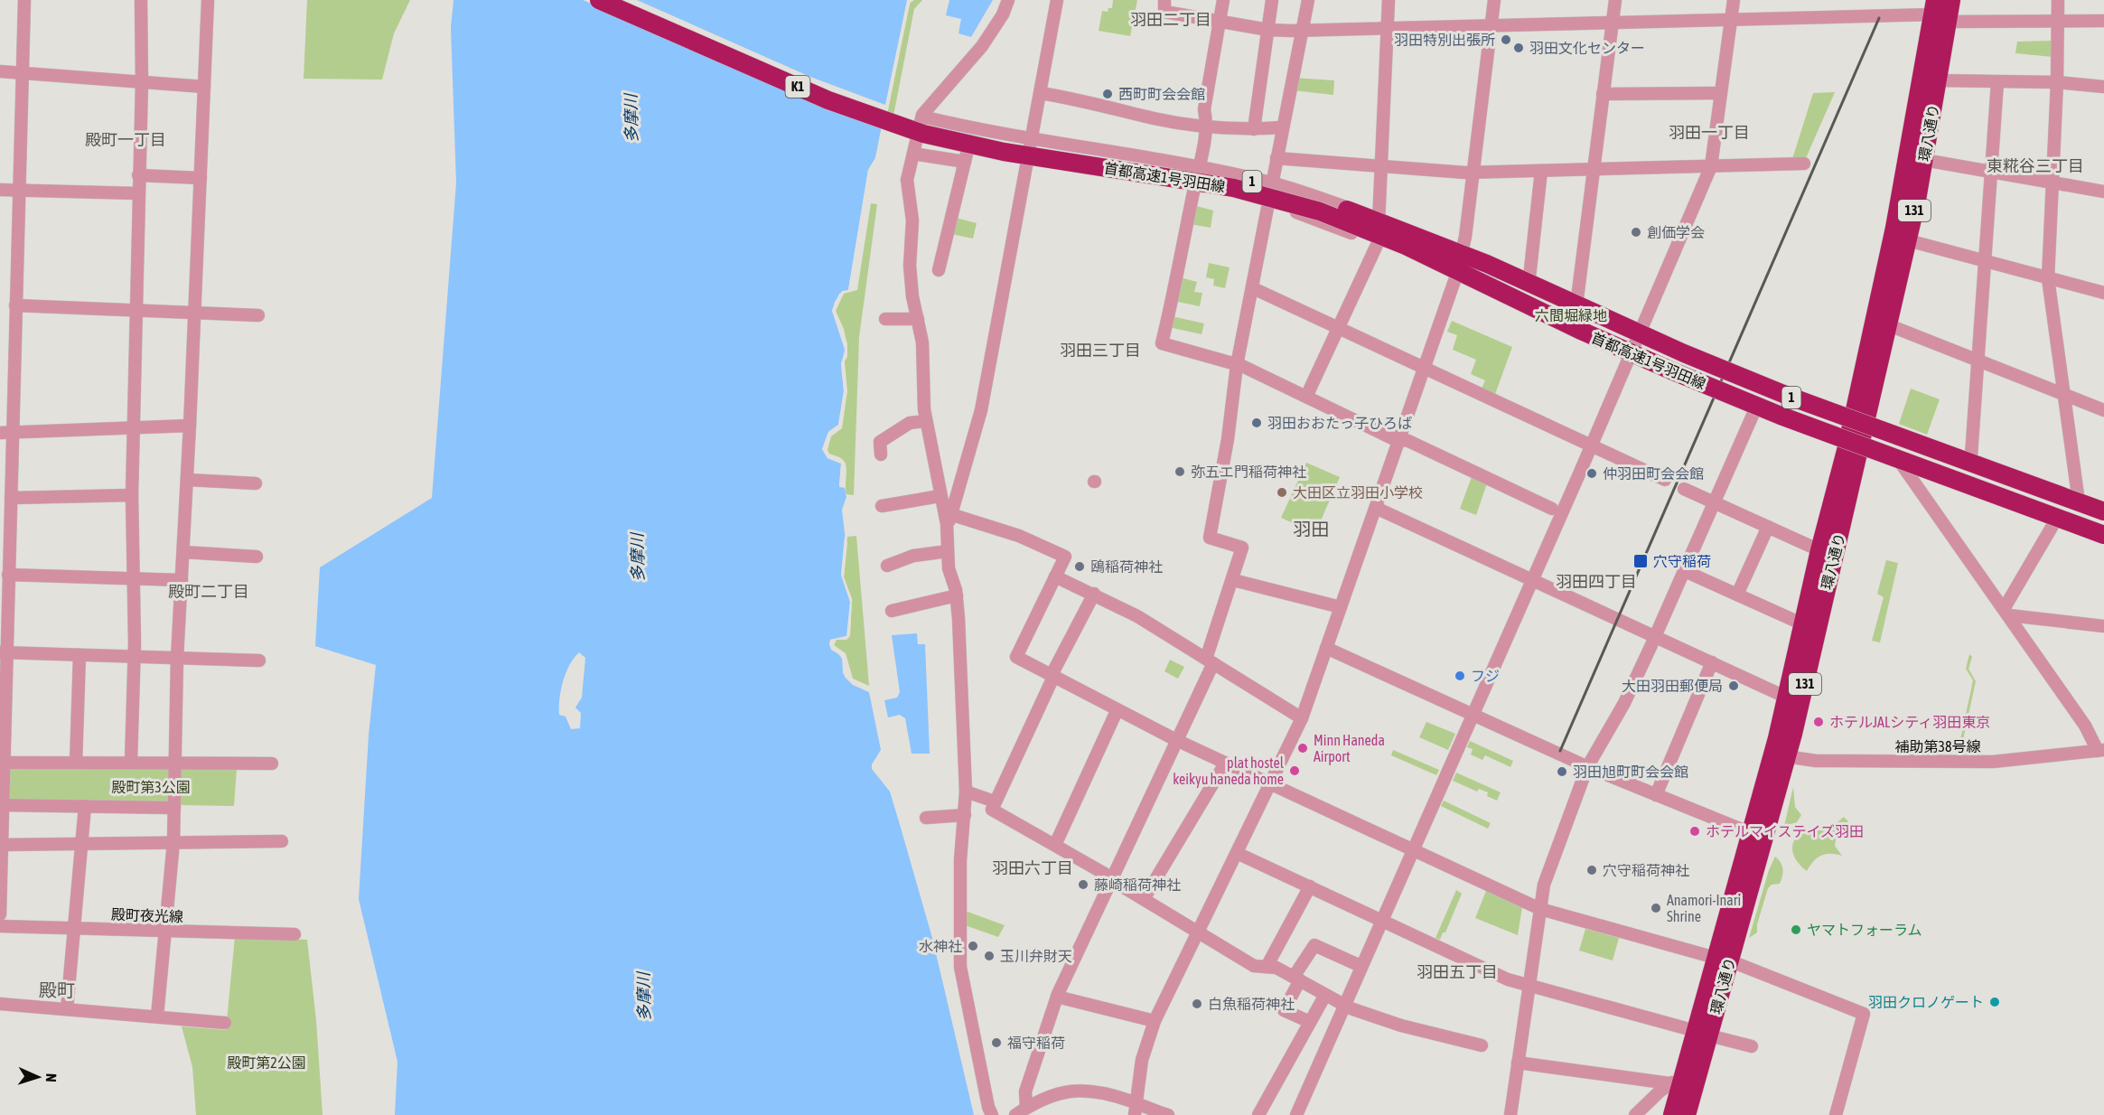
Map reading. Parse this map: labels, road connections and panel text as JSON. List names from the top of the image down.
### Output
{
  "streets": {
    "highway": [
      "K1",
      "環八通り",
      "首都高速1号羽田線",
      "1",
      "131"
    ],
    "street": ["補助第38号線", "殿町夜光線"]
  },
  "crossings": [
    ["K1", "首都高速1号羽田線"],
    ["環八通り", "補助第38号線"]
  ],
  "districts": [
    "羽田二丁目",
    "羽田一丁目",
    "殿町一丁目",
    "東糀谷三丁目",
    "羽田三丁目",
    "羽田",
    "羽田四丁目",
    "殿町二丁目",
    "羽田六丁目",
    "羽田五丁目",
    "殿町"
  ],
  "water": ["多摩川"],
  "parks": ["六間堀緑地", "殿町第3公園", "殿町第2公園"],
  "places": {
    "other": [
      "羽田特別出張所",
      "羽田文化センター",
      "西町町会会館",
      "創価学会",
      "羽田おおたっ子ひろば",
      "弥五エ門稲荷神社",
      "仲羽田町会会館",
      "大田区立羽田小学校",
      "鴎稲荷神社",
      "フジ",
      "大田羽田郵便局",
      "ホテルJALシティ羽田東京",
      "Minn Haneda Airport",
      "plat hostel keikyu haneda home",
      "羽田旭町町会会館",
      "ホテルマイステイズ羽田",
      "穴守稲荷神社",
      "藤崎稲荷神社",
      "Anamori-Inari Shrine",
      "ヤマトフォーラム",
      "水神社",
      "玉川弁財天",
      "羽田クロノゲート",
      "白魚稲荷神社",
      "福守稲荷"
    ],
    "transit": ["穴守稲荷"]
  },
  "north": "right"
}
